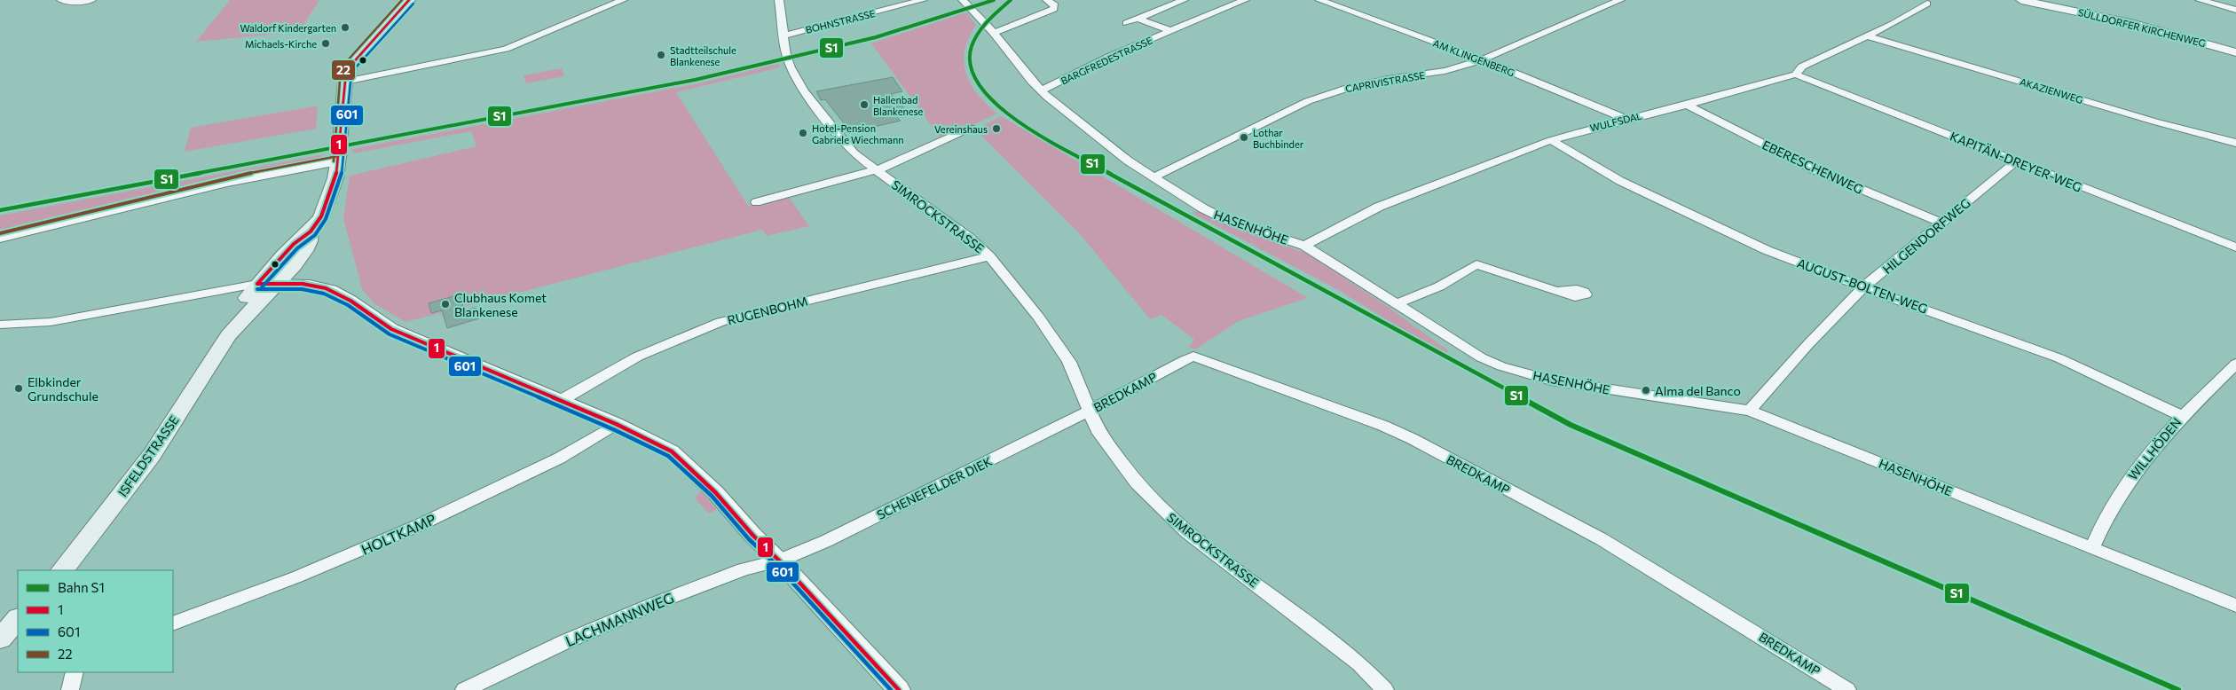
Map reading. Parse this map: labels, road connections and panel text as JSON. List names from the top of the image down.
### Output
{
  "streets": {
    "main road": ["ISFELDSTRASSE"],
    "street": [
      "BOHNSTRASSE",
      "SÜLLDORFER KIRCHENWEG",
      "AM KLINGENBERG",
      "BARGFREDESTRASSE",
      "CAPRIVISTRASSE",
      "AKAZIENWEG",
      "WULFSDAL",
      "KAPITÄN-DREYER-WEG",
      "EBERESCHENWEG",
      "SIMROCKSTRASSE",
      "HASENHÖHE",
      "HILGENDORFWEG",
      "AUGUST-BOLTEN-WEG",
      "RUGENBOHM",
      "BREDKAMP",
      "WILLHÖDEN",
      "SCHENEFELDER DIEK",
      "HOLTKAMP",
      "LACHMANNWEG"
    ]
  },
  "crossings": [
    ["BOHNSTRASSE", "SIMROCKSTRASSE"],
    ["AM KLINGENBERG", "CAPRIVISTRASSE"],
    ["AM KLINGENBERG", "WULFSDAL"],
    ["BARGFREDESTRASSE", "HASENHÖHE"],
    ["CAPRIVISTRASSE", "HASENHÖHE"],
    ["AKAZIENWEG", "WULFSDAL"],
    ["WULFSDAL", "KAPITÄN-DREYER-WEG"],
    ["WULFSDAL", "EBERESCHENWEG"],
    ["WULFSDAL", "HASENHÖHE"],
    ["WULFSDAL", "AUGUST-BOLTEN-WEG"],
    ["KAPITÄN-DREYER-WEG", "HILGENDORFWEG"],
    ["EBERESCHENWEG", "HILGENDORFWEG"],
    ["SIMROCKSTRASSE", "RUGENBOHM"],
    ["SIMROCKSTRASSE", "BREDKAMP"],
    ["SIMROCKSTRASSE", "SCHENEFELDER DIEK"],
    ["HASENHÖHE", "HILGENDORFWEG"],
    ["HASENHÖHE", "WILLHÖDEN"],
    ["HILGENDORFWEG", "AUGUST-BOLTEN-WEG"],
    ["AUGUST-BOLTEN-WEG", "WILLHÖDEN"],
    ["BREDKAMP", "SCHENEFELDER DIEK"],
    ["SCHENEFELDER DIEK", "LACHMANNWEG"]
  ],
  "places": [
    "Waldorf Kindergarten",
    "Michaels-Kirche",
    "Stadtteilschule Blankenese",
    "Hallenbad Blankenese",
    "Vereinshaus",
    "Hotel-Pension Gabriele Wiechmann",
    "Lothar Buchbinder",
    "Clubhaus Komet Blankenese",
    "Elbkinder Grundschule",
    "Alma del Banco"
  ],
  "lines": [
    "rail line S1",
    "transit line 1",
    "transit line 22",
    "transit line 601"
  ],
  "legend": [
    "Bahn S1",
    "1",
    "601",
    "22"
  ]
}
